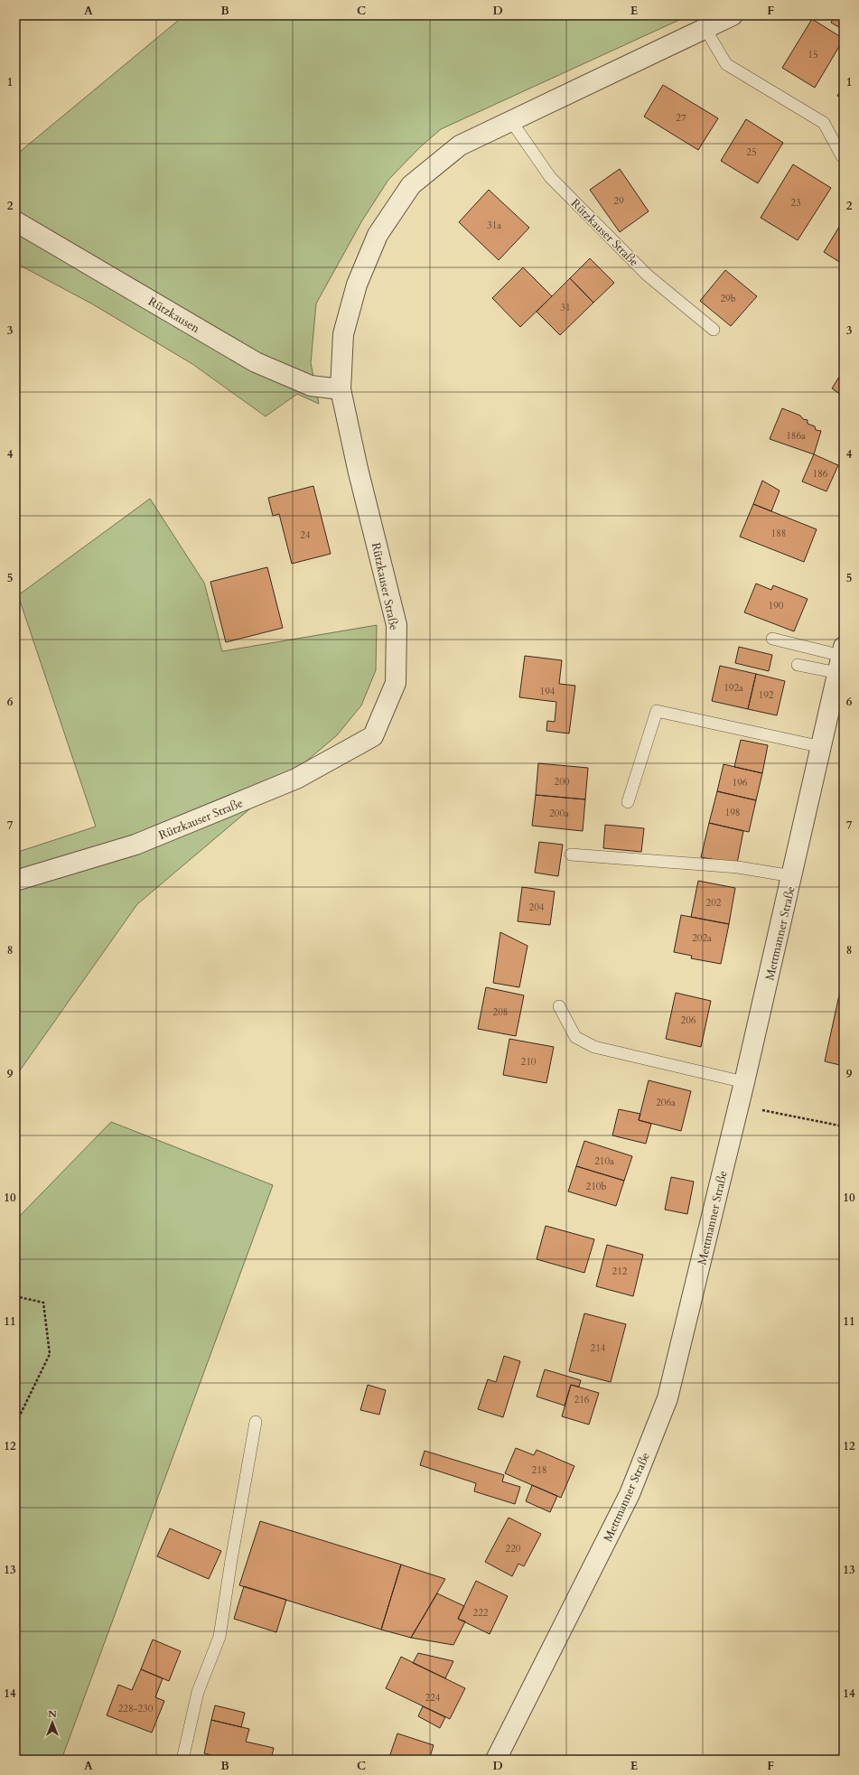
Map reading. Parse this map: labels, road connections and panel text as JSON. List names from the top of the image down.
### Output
{
  "streets": {
    "street": ["Rützkauser Straße", "Rützkausen", "Mettmanner Straße"]
  },
  "crossings": [
    ["Rützkauser Straße", "Rützkausen"]
  ],
  "house_numbers": [
    "15",
    "27",
    "25",
    "29",
    "23",
    "31a",
    "29b",
    "31",
    "186a",
    "186",
    "188",
    "24",
    "190",
    "192a",
    "194",
    "192",
    "200",
    "196",
    "198",
    "200a",
    "202",
    "204",
    "202a",
    "208",
    "206",
    "210",
    "206a",
    "210a",
    "210b",
    "212",
    "214",
    "216",
    "218",
    "220",
    "222",
    "224",
    "228-230"
  ],
  "north": "top",
  "grid": {
    "columns": [
      "A",
      "B",
      "C",
      "D",
      "E",
      "F"
    ],
    "rows": [
      "1",
      "2",
      "3",
      "4",
      "5",
      "6",
      "7",
      "8",
      "9",
      "10",
      "11",
      "12",
      "13",
      "14"
    ]
  }
}
